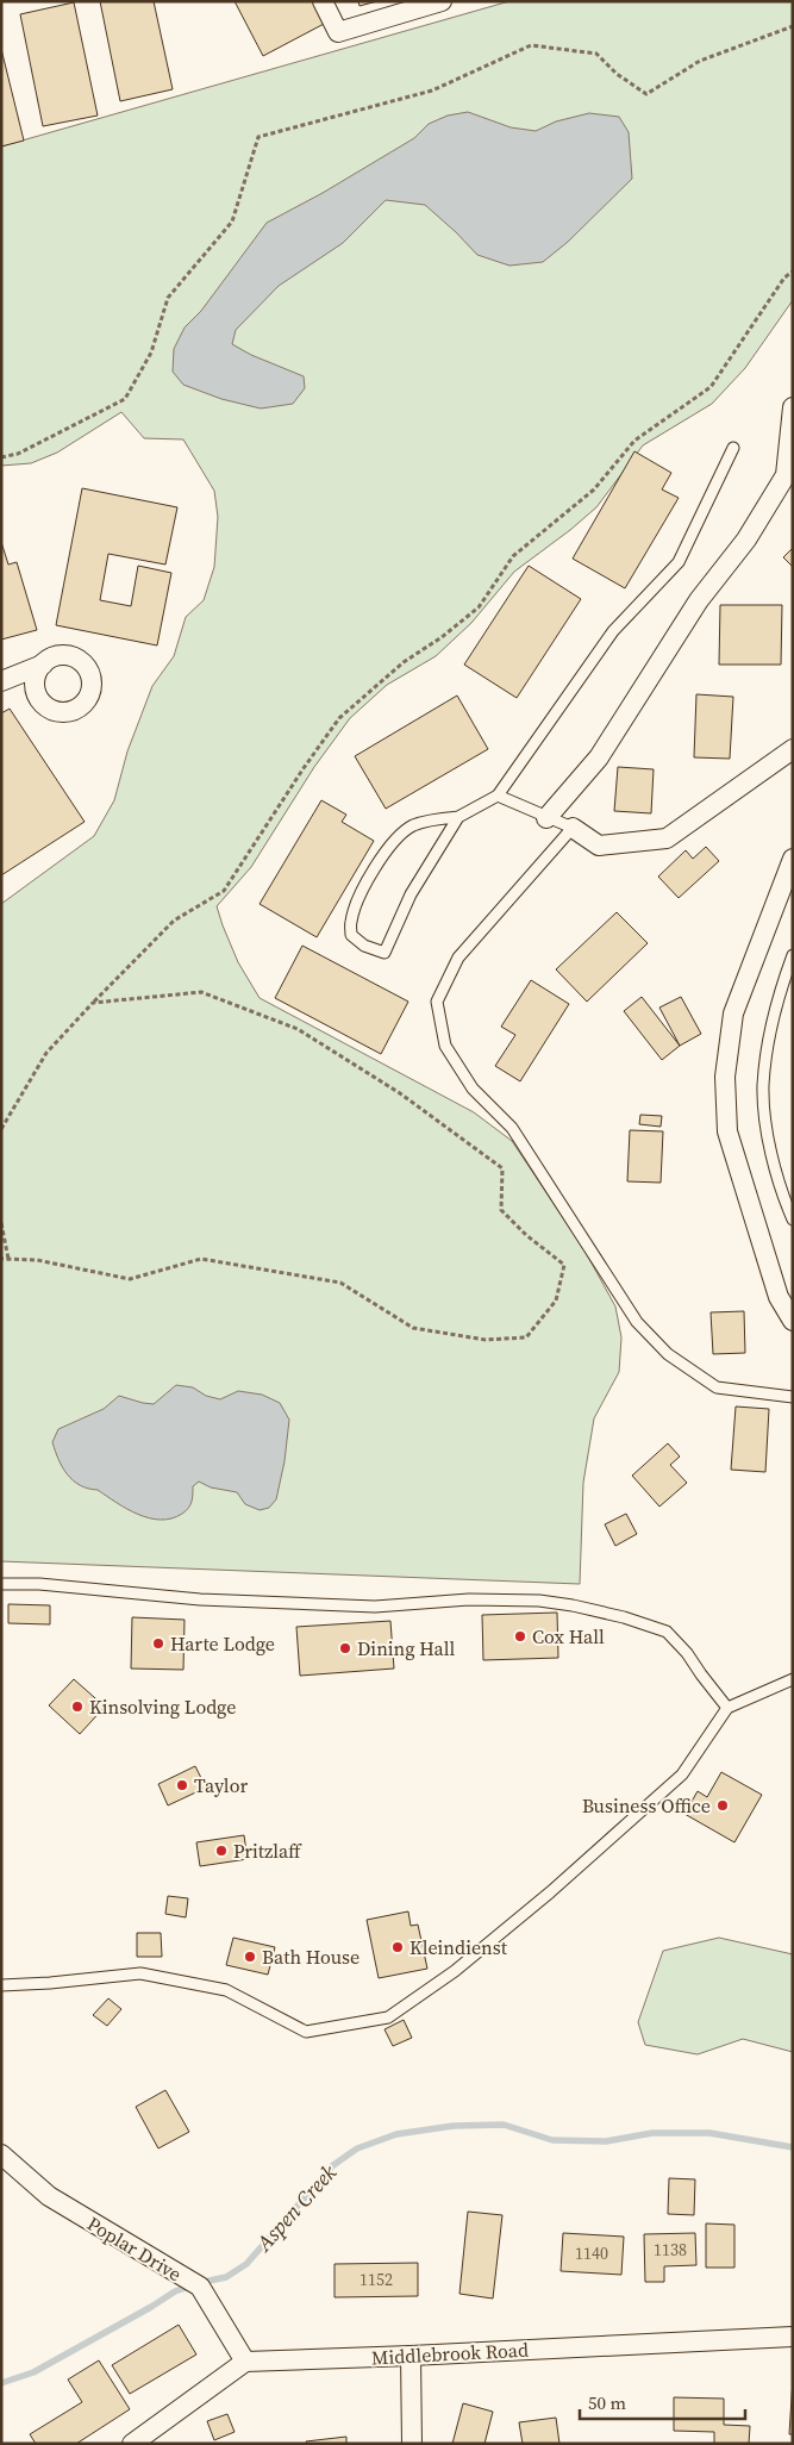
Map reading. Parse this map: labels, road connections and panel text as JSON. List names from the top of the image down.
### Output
{
  "streets": {
    "street": ["Poplar Drive", "Middlebrook Road"]
  },
  "crossings": [
    ["Poplar Drive", "Middlebrook Road"]
  ],
  "water": ["Aspen Creek"],
  "places": [
    "Cox Hall",
    "Harte Lodge",
    "Dining Hall",
    "Kinsolving Lodge",
    "Taylor",
    "Business Office",
    "Pritzlaff",
    "Kleindienst",
    "Bath House"
  ],
  "house_numbers": ["1138", "1140", "1152"],
  "scale_bar": "50 m"
}
